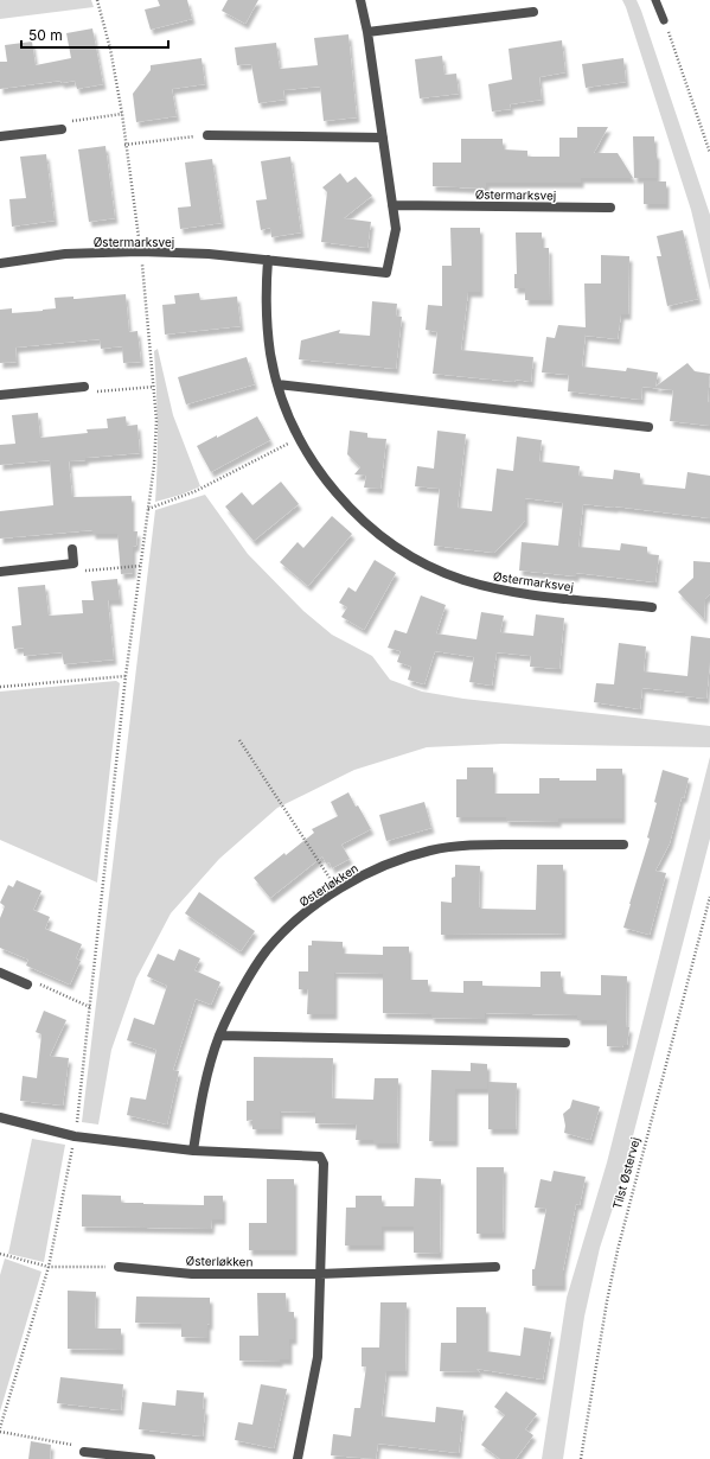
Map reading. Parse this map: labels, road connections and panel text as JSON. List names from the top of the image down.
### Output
{
  "streets": {
    "street": ["Østermarksvej", "Østerløkken"],
    "path": ["Tilst Østervej"]
  },
  "scale_bar": "50 m"
}
